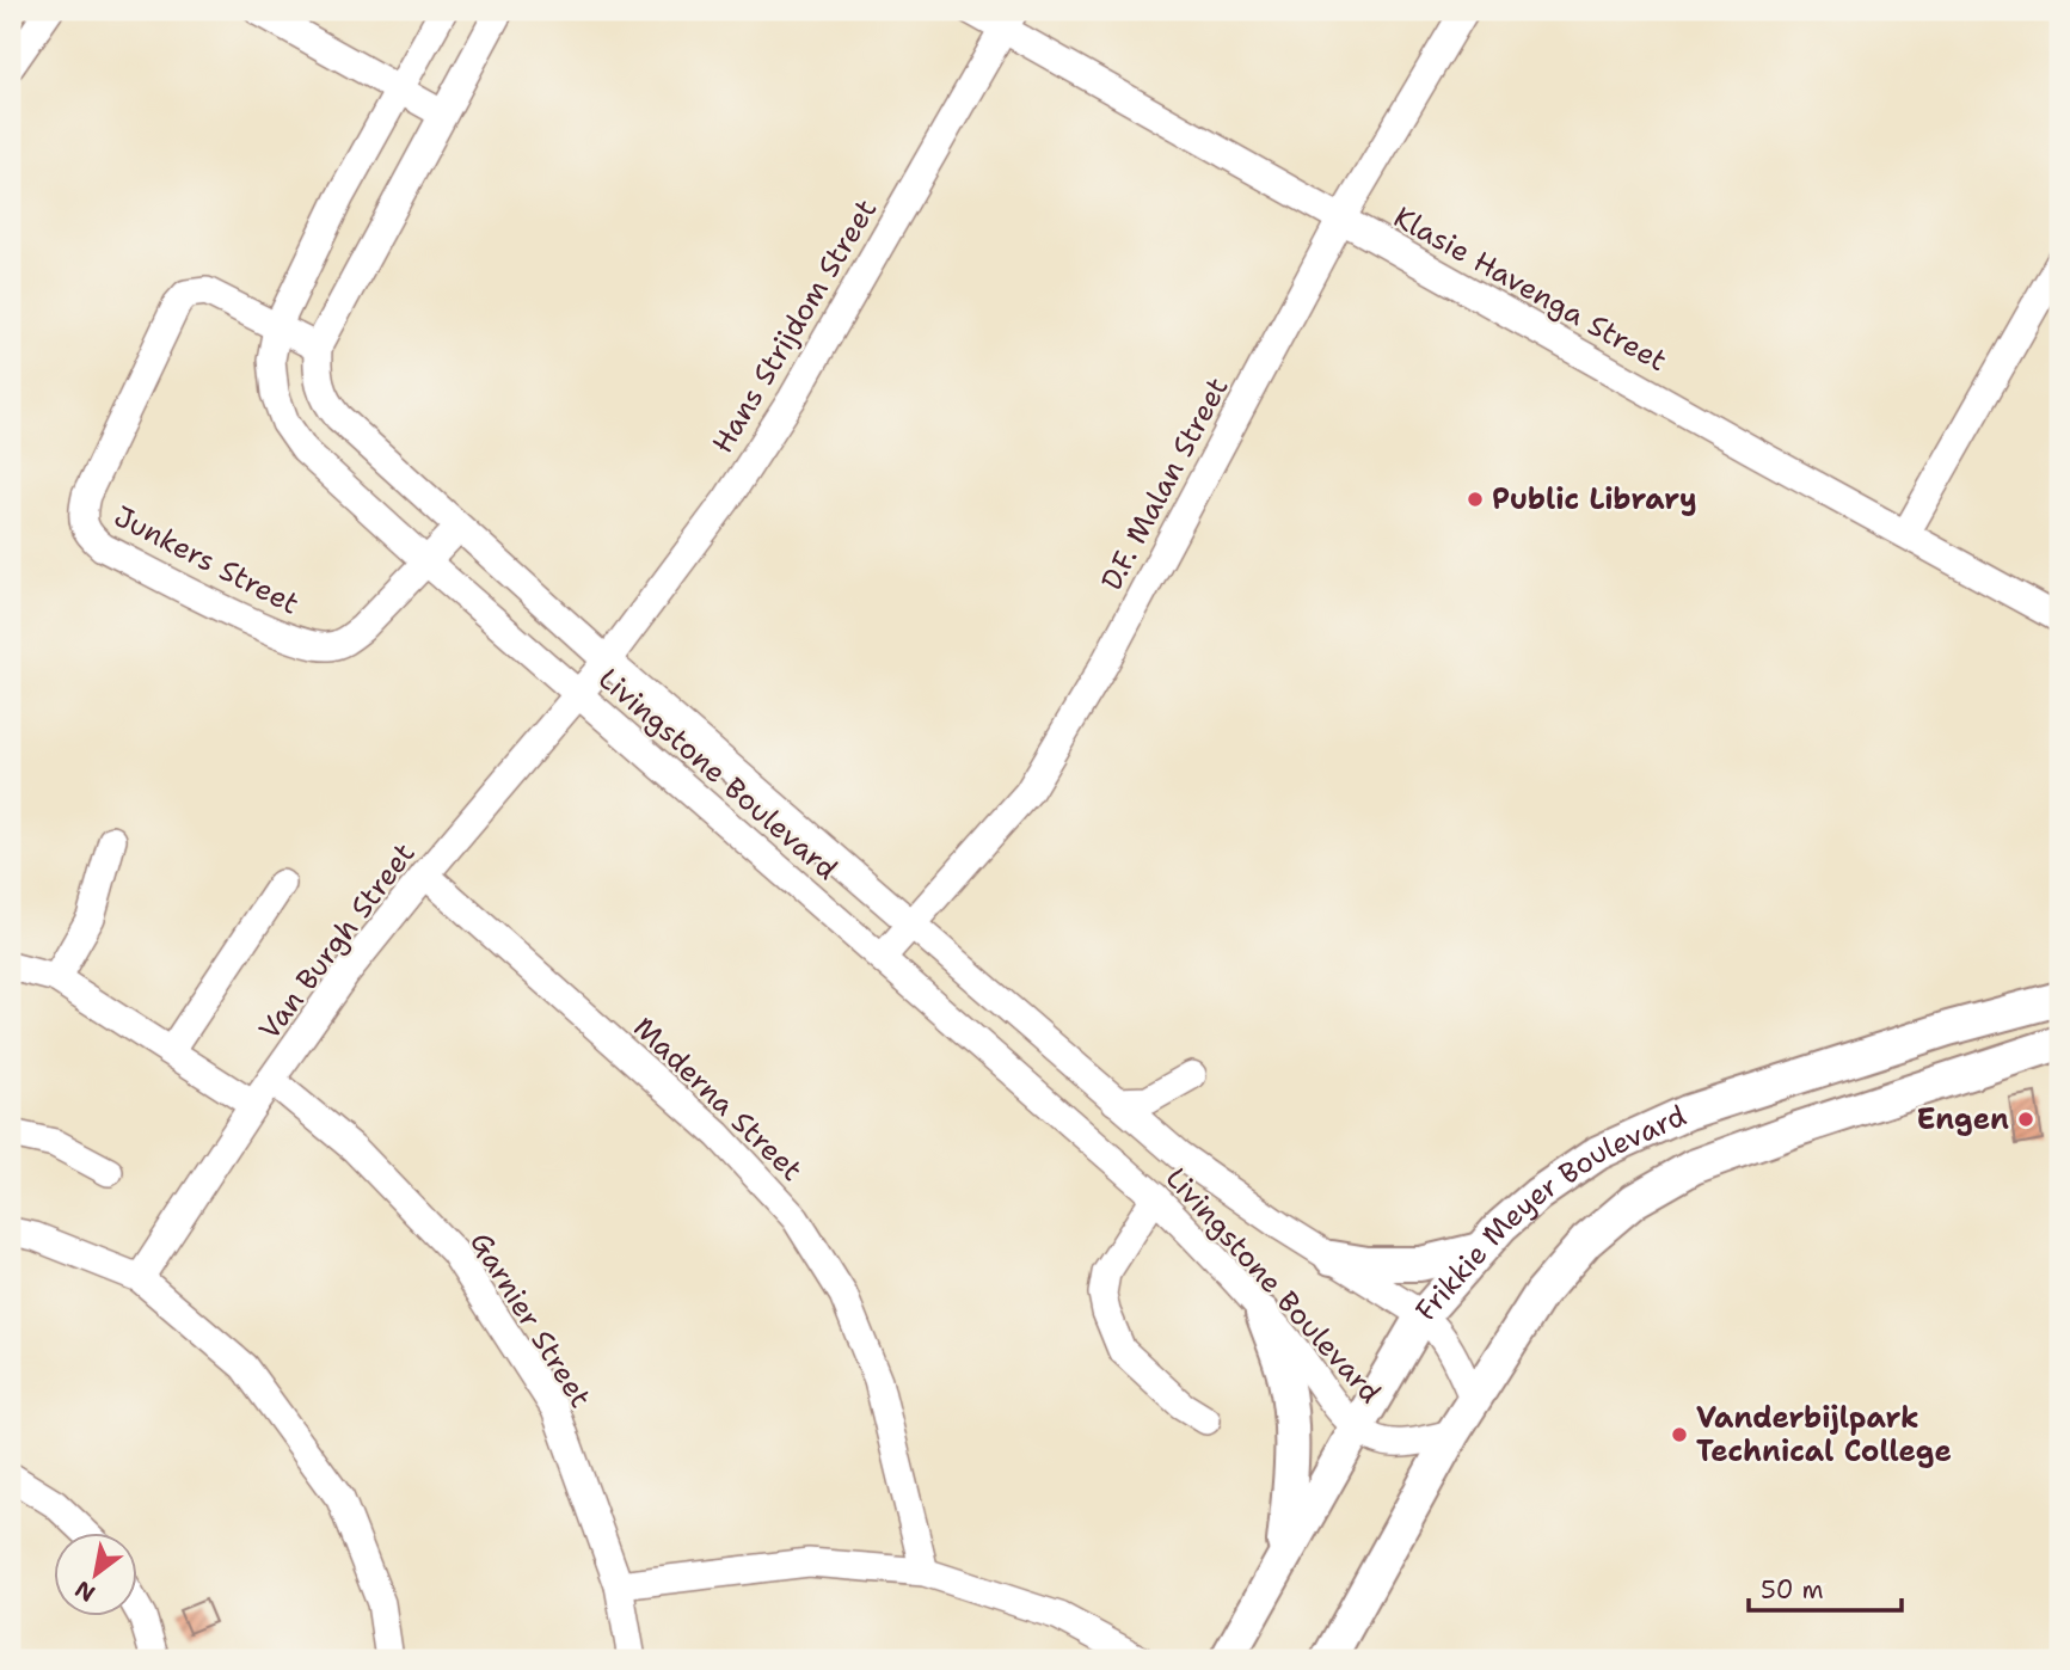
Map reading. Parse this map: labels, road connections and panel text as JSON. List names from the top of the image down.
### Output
{
  "streets": {
    "main road": ["Frikkie Meyer Boulevard"],
    "street": [
      "Klasie Havenga Street",
      "Hans Strijdom Street",
      "D.F. Malan Street",
      "Junkers Street",
      "Livingstone Boulevard",
      "Van Burgh Street",
      "Maderna Street",
      "Garnier Street"
    ]
  },
  "crossings": [
    ["Klasie Havenga Street", "Hans Strijdom Street"],
    ["Klasie Havenga Street", "D.F. Malan Street"],
    ["Hans Strijdom Street", "Livingstone Boulevard"],
    ["Hans Strijdom Street", "Van Burgh Street"],
    ["D.F. Malan Street", "Livingstone Boulevard"],
    ["Junkers Street", "Livingstone Boulevard"],
    ["Livingstone Boulevard", "Van Burgh Street"],
    ["Livingstone Boulevard", "Frikkie Meyer Boulevard"],
    ["Van Burgh Street", "Maderna Street"],
    ["Van Burgh Street", "Garnier Street"]
  ],
  "places": ["Public Library", "Engen", "Vanderbijlpark Technical College"],
  "scale_bar": "50 m",
  "north": "bottom left"
}
